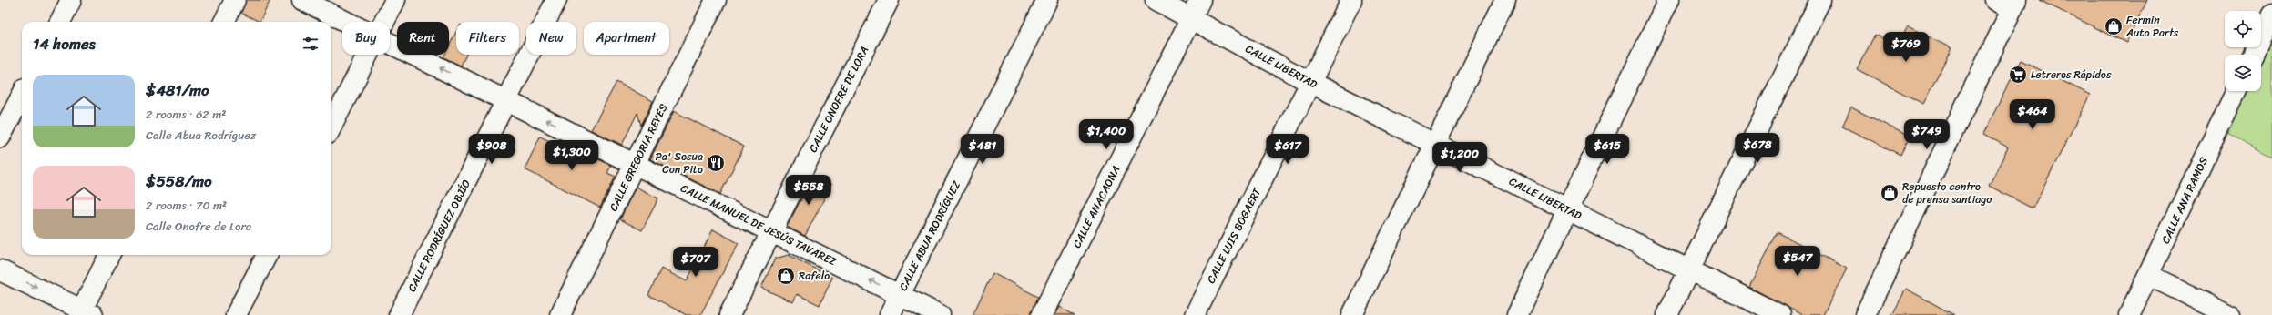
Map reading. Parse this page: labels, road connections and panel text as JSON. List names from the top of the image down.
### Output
{
  "streets": {
    "street": [
      "CALLE LIBERTAD",
      "CALLE ONOFRE DE LORA",
      "CALLE GREGORIA REYES",
      "CALLE ANA RAMOS",
      "CALLE ANACAONA",
      "CALLE MANUEL DE JESÚS TAVÁREZ",
      "CALLE RODRÍGUEZ OBJÍO",
      "CALLE ABUA RODRÍGUEZ",
      "CALLE LUIS BOGAERT"
    ]
  },
  "crossings": [
    ["CALLE LIBERTAD", "CALLE ANACAONA"],
    ["CALLE LIBERTAD", "CALLE LUIS BOGAERT"],
    ["CALLE ONOFRE DE LORA", "CALLE MANUEL DE JESÚS TAVÁREZ"],
    ["CALLE GREGORIA REYES", "CALLE MANUEL DE JESÚS TAVÁREZ"],
    ["CALLE MANUEL DE JESÚS TAVÁREZ", "CALLE RODRÍGUEZ OBJÍO"],
    ["CALLE MANUEL DE JESÚS TAVÁREZ", "CALLE ABUA RODRÍGUEZ"]
  ],
  "one_way": ["CALLE MANUEL DE JESÚS TAVÁREZ"],
  "places": {
    "shop": ["Fermin Auto Parts", "Repuesto centro de prensa santiago", "Rafelo"],
    "supermarket": ["Letreros Rápidos"],
    "restaurant": ["Pa' Sosua Con Pito"]
  },
  "page": {
    "chip": [
      "Buy",
      "Rent",
      "Filters",
      "New",
      "Apartment"
    ],
    "heading": "14 homes",
    "price": [
      "$769",
      "$464",
      "$1,400",
      "$749",
      "$678",
      "$908",
      "$481",
      "$617",
      "$615",
      "$1,300",
      "$1,200",
      "$558",
      "$547",
      "$707"
    ],
    "list": [
      {
        "name": "$481/mo",
        "note": "2 rooms · 62 m² · Calle Abua Rodríguez"
      },
      {
        "name": "$558/mo",
        "note": "2 rooms · 70 m² · Calle Onofre de Lora"
      }
    ]
  }
}
